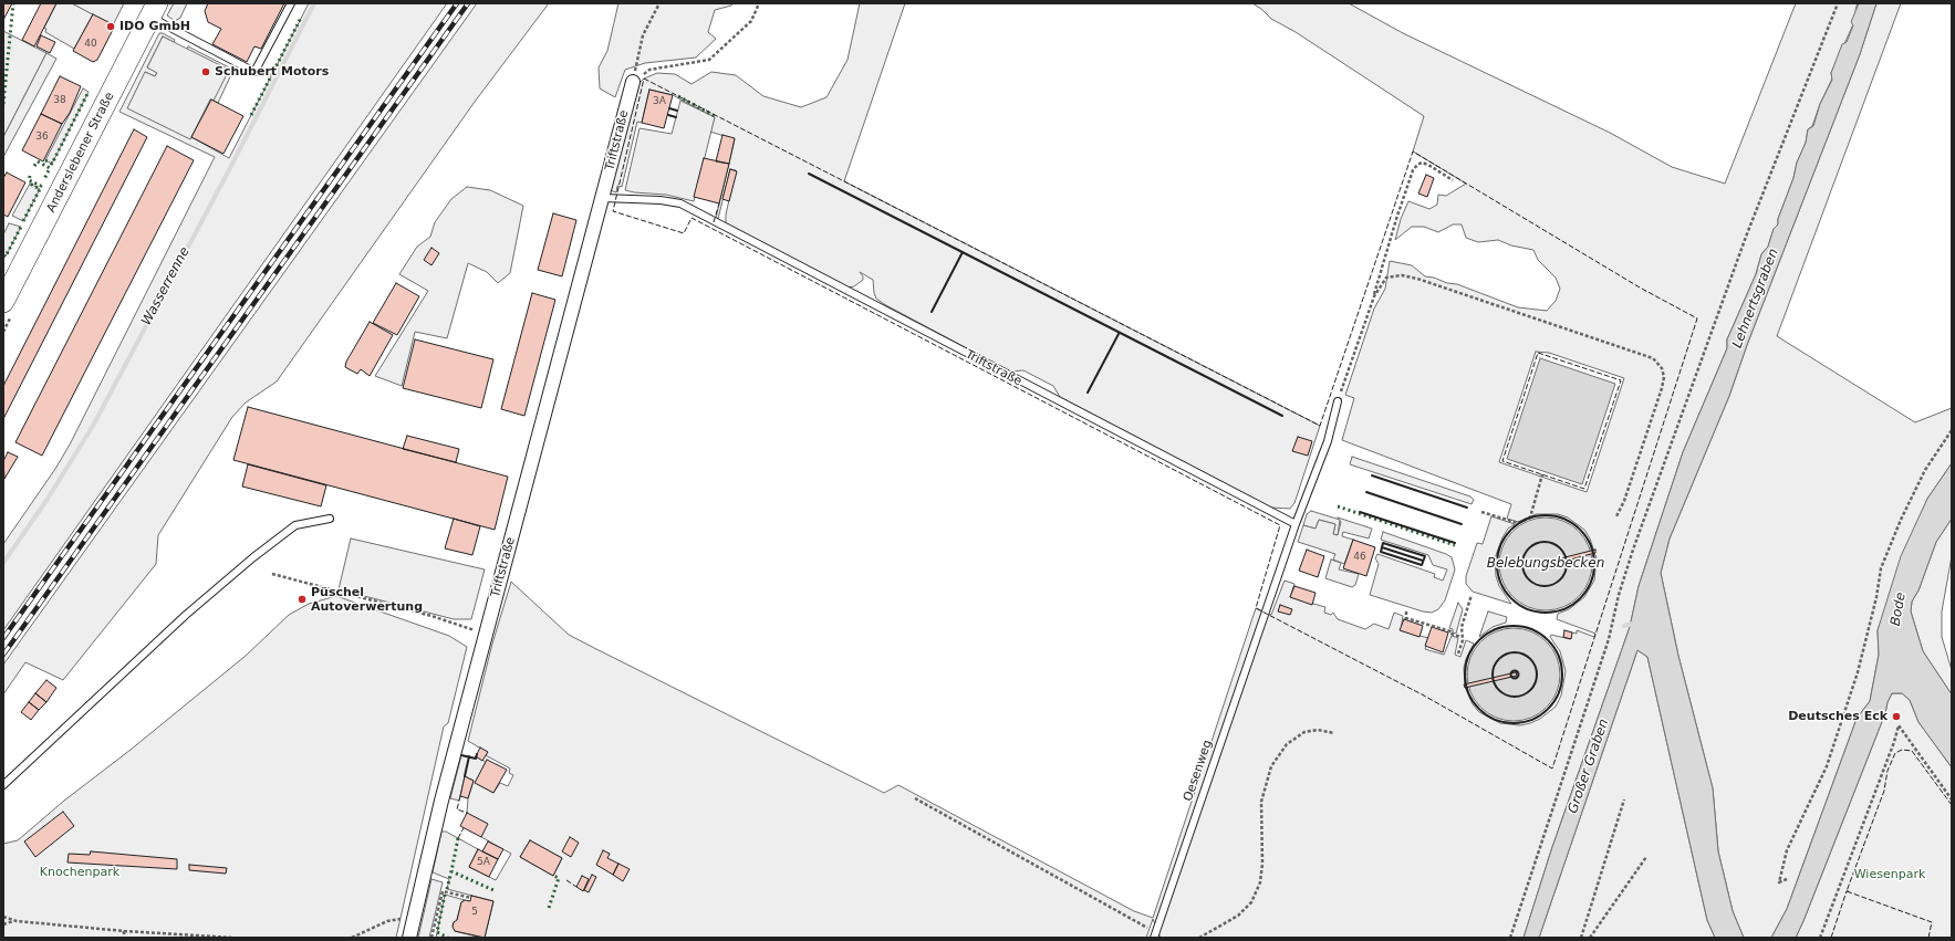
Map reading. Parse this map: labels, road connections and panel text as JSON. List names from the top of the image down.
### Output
{
  "streets": {
    "main road": ["Anderslebener Straße"],
    "street": ["Triftstraße"],
    "lane": ["Oesenweg"]
  },
  "crossings": [
    ["Triftstraße", "Oesenweg"]
  ],
  "water": [
    "Wasserrenne",
    "Lehnertsgraben",
    "Belebungsbecken",
    "Bode",
    "Großer Graben"
  ],
  "parks": ["Knochenpark", "Wiesenpark"],
  "places": [
    "IDO GmbH",
    "Schubert Motors",
    "Püschel Autoverwertung",
    "Deutsches Eck"
  ],
  "house_numbers": [
    "40",
    "38",
    "3A",
    "36",
    "46",
    "5A",
    "5"
  ]
}
